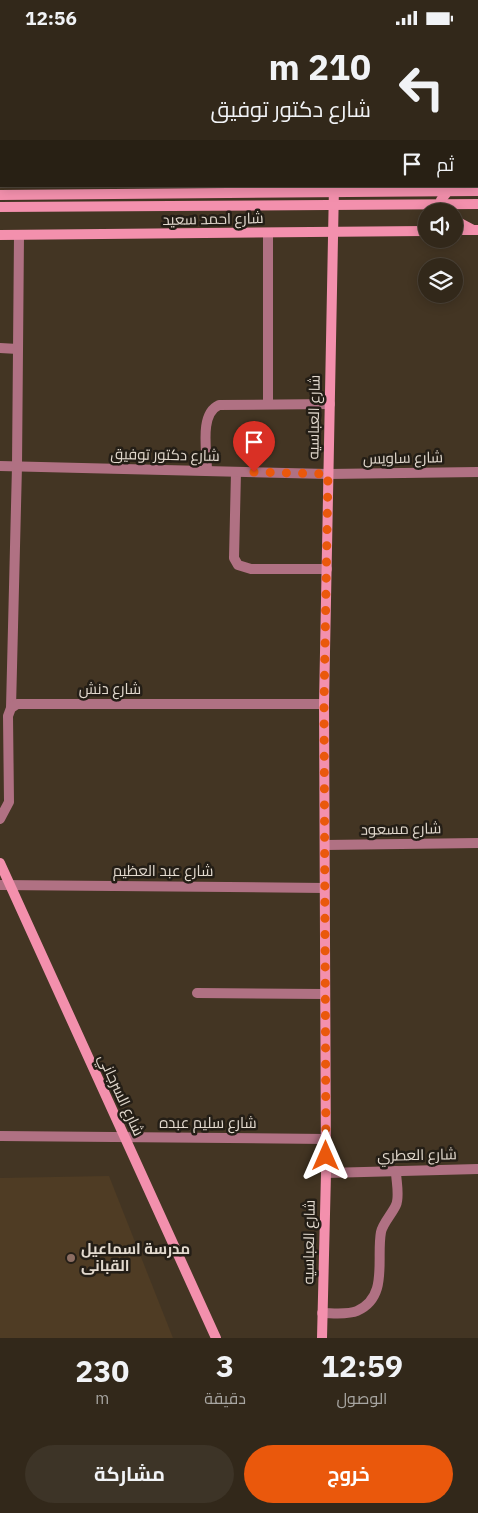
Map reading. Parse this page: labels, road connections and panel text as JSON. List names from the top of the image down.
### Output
{
  "streets": {
    "main road": ["شارع احمد سعيد", "شارع العباسيه", "شارع السرجاني"],
    "street": [
      "شارع دكتور توفيق",
      "شارع ساويس",
      "شارع دنش",
      "شارع مسعود",
      "شارع عبد العظيم",
      "شارع سليم عبده",
      "شارع العطري"
    ]
  },
  "crossings": [
    ["شارع احمد سعيد", "شارع العباسيه"],
    ["شارع العباسيه", "شارع دكتور توفيق"],
    ["شارع العباسيه", "شارع ساويس"],
    ["شارع العباسيه", "شارع دنش"],
    ["شارع العباسيه", "شارع مسعود"],
    ["شارع العباسيه", "شارع عبد العظيم"],
    ["شارع العباسيه", "شارع سليم عبده"],
    ["شارع العباسيه", "شارع العطري"],
    ["شارع دكتور توفيق", "شارع ساويس"],
    ["شارع عبد العظيم", "شارع السرجاني"],
    ["شارع السرجاني", "شارع سليم عبده"]
  ],
  "places": ["مدرسة اسماعيل القبانى"],
  "page": {
    "status": "12:56",
    "turn": ["210 m", "شارع دكتور توفيق"],
    "then": "ثم",
    "eta": [
      "12:59",
      "الوصول",
      "3",
      "دقيقة",
      "230",
      "m"
    ],
    "buttons": ["خروج", "مشاركة"]
  }
}
